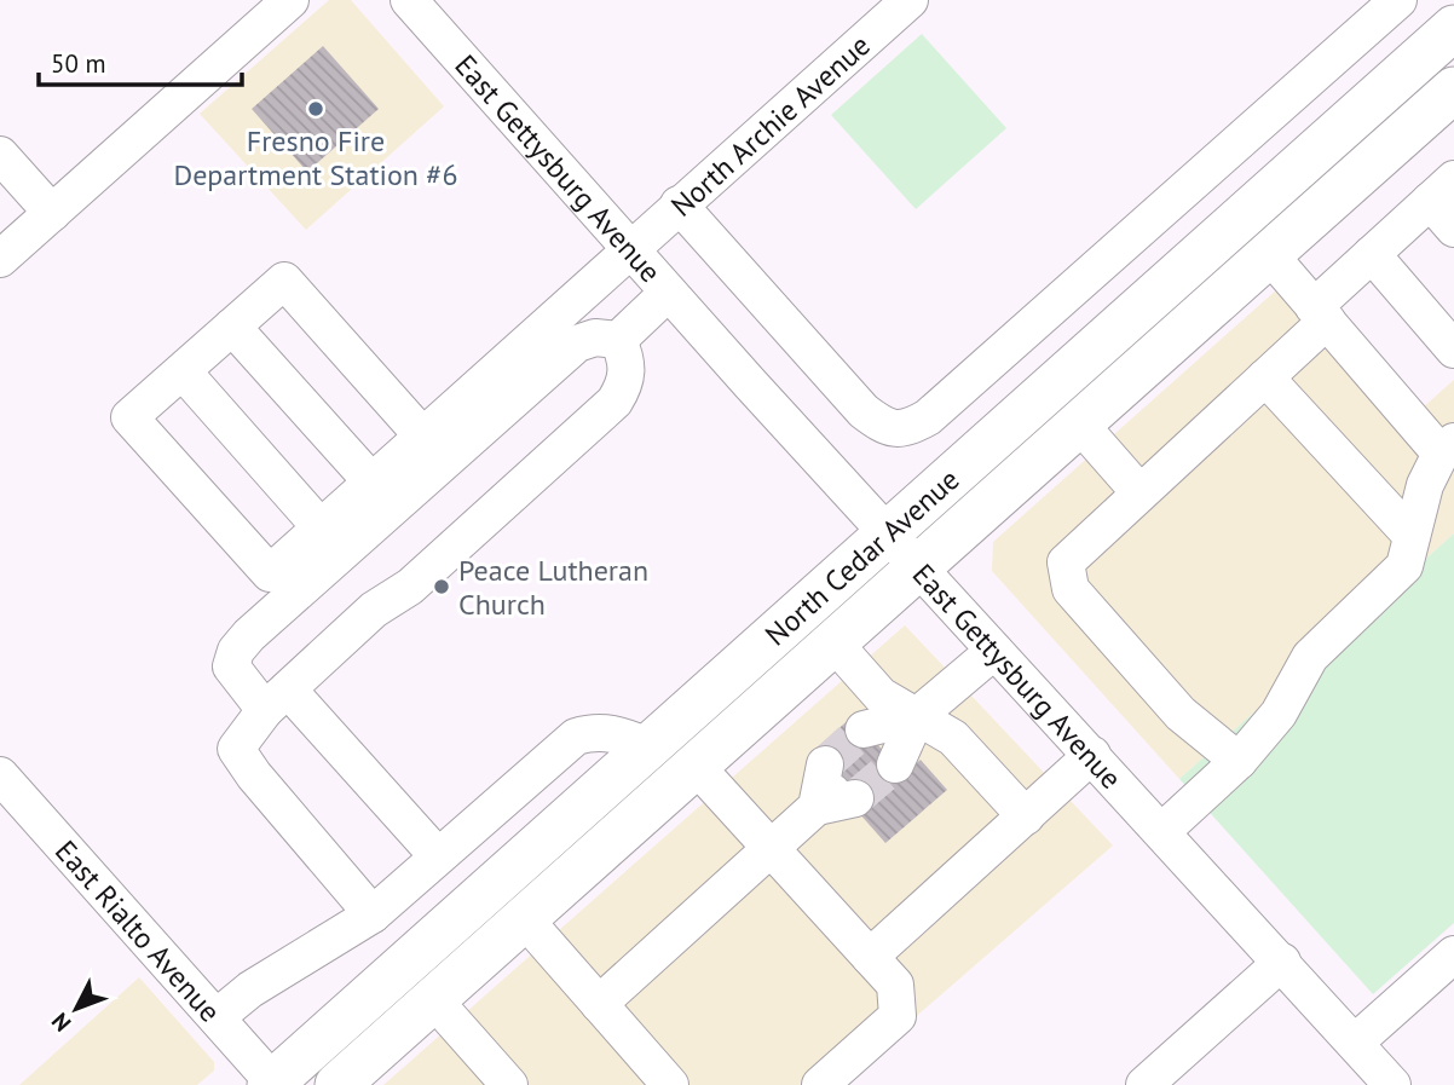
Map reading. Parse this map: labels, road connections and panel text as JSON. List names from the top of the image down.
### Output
{
  "streets": {
    "main road": ["North Cedar Avenue"],
    "street": ["North Archie Avenue", "East Gettysburg Avenue", "East Rialto Avenue"]
  },
  "crossings": [
    ["North Archie Avenue", "East Gettysburg Avenue"],
    ["East Gettysburg Avenue", "North Cedar Avenue"],
    ["North Cedar Avenue", "East Rialto Avenue"]
  ],
  "places": ["Fresno Fire Department Station #6", "Peace Lutheran Church"],
  "scale_bar": "50 m",
  "north": "bottom left"
}
